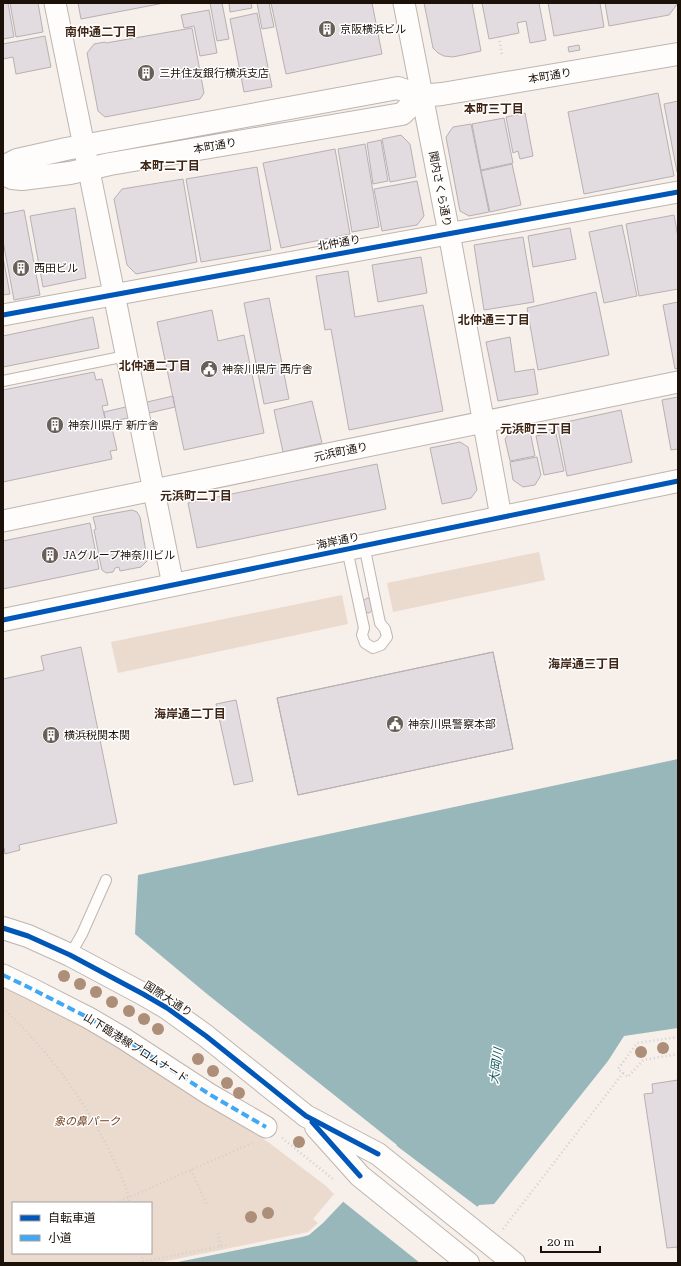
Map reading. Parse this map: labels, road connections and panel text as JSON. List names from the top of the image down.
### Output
{
  "streets": {
    "main road": ["本町通り", "海岸通り", "国際大通り"],
    "street": [
      "関内さくら通り",
      "北仲通り",
      "元浜町通り",
      "山下臨港線プロムナード"
    ]
  },
  "crossings": [
    ["本町通り", "関内さくら通り"],
    ["関内さくら通り", "北仲通り"],
    ["関内さくら通り", "元浜町通り"],
    ["関内さくら通り", "海岸通り"]
  ],
  "districts": [
    "南仲通二丁目",
    "本町三丁目",
    "本町二丁目",
    "北仲通三丁目",
    "北仲通二丁目",
    "元浜町三丁目",
    "元浜町二丁目",
    "海岸通三丁目",
    "海岸通二丁目"
  ],
  "water": ["大岡川"],
  "parks": ["象の鼻パーク"],
  "places": {
    "building": [
      "京阪横浜ビル",
      "三井住友銀行横浜支店",
      "西田ビル",
      "神奈川県庁 新庁舎",
      "JAグループ神奈川ビル",
      "横浜税関本関"
    ],
    "public building": ["神奈川県庁 西庁舎", "神奈川県警察本部"]
  },
  "legend": ["自転車道", "小道"],
  "scale_bar": "20 m"
}
